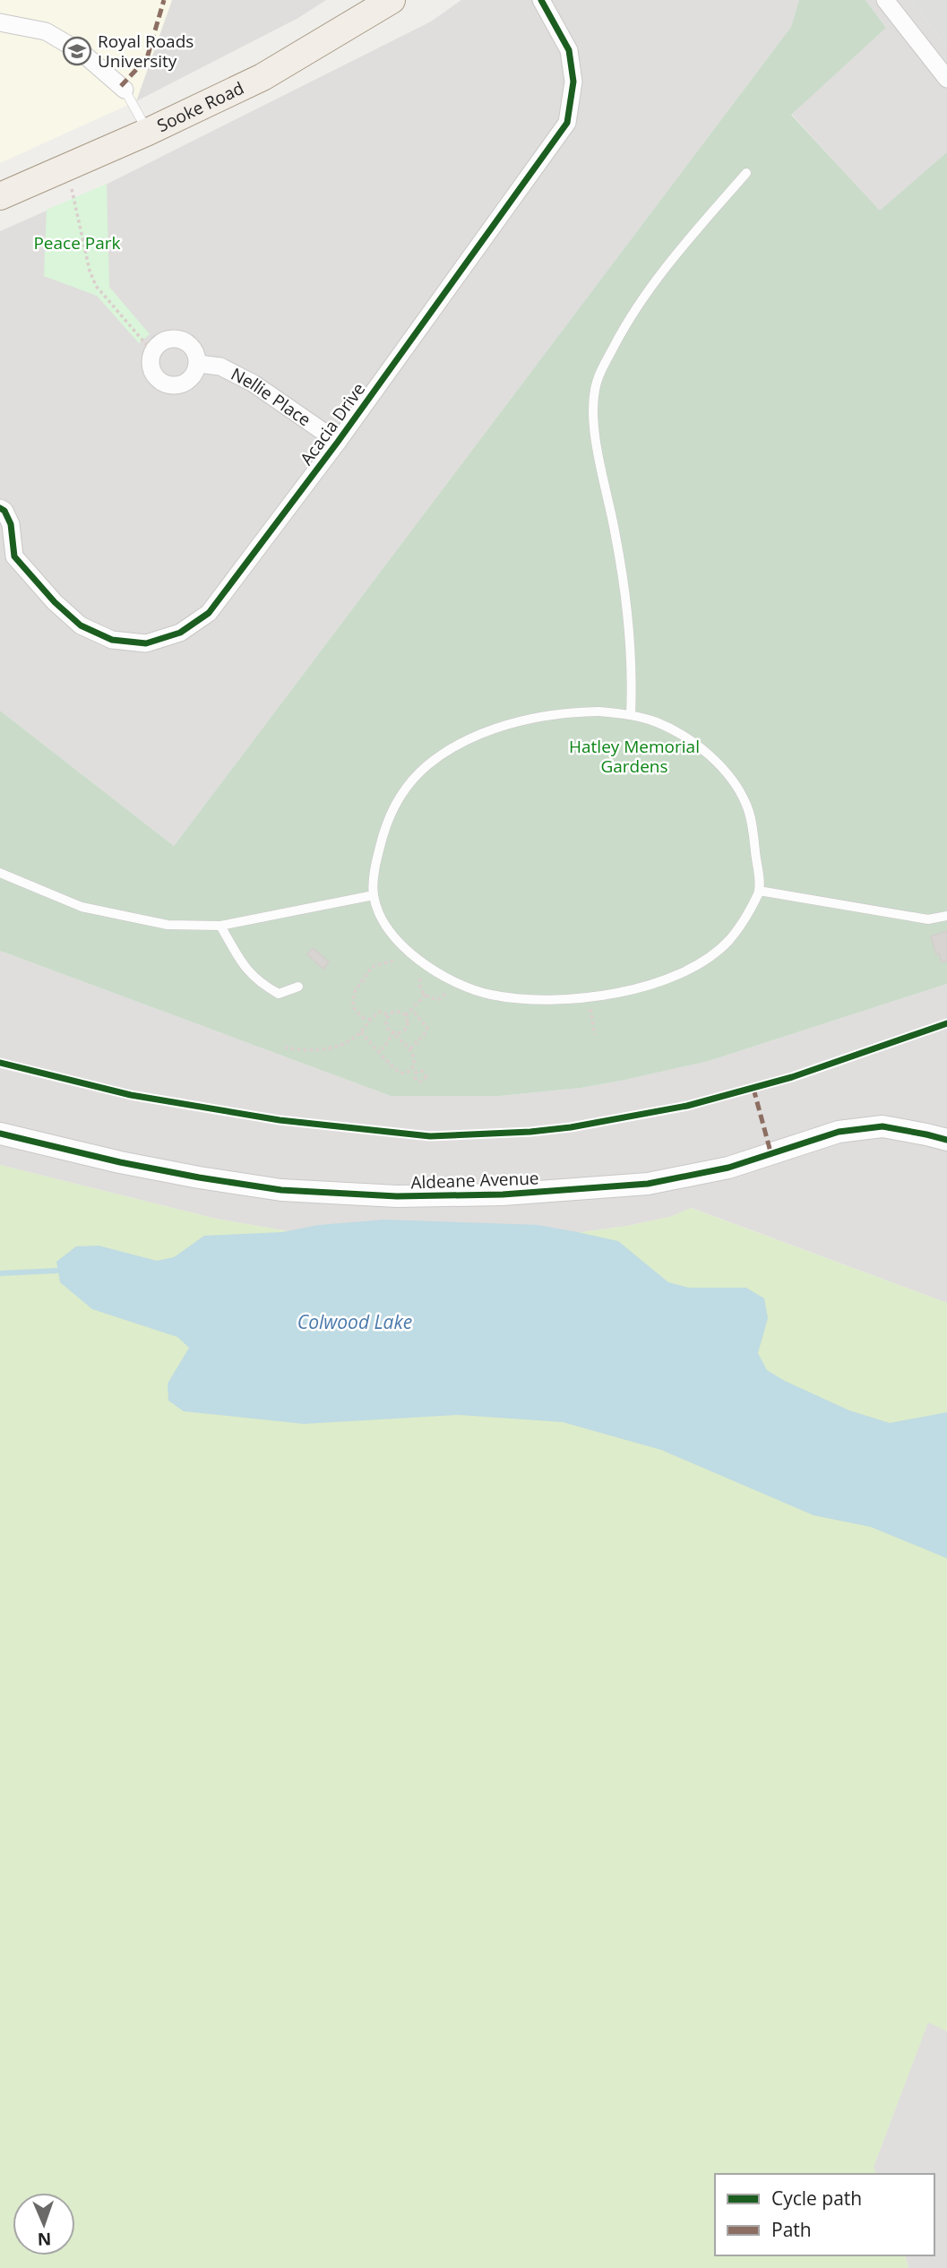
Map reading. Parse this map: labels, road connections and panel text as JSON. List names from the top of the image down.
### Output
{
  "streets": {
    "main road": ["Sooke Road"],
    "street": ["Nellie Place", "Acacia Drive", "Aldeane Avenue"]
  },
  "crossings": [
    ["Nellie Place", "Acacia Drive"]
  ],
  "water": ["Colwood Lake"],
  "parks": ["Peace Park", "Hatley Memorial Gardens"],
  "places": {
    "school or university": ["Royal Roads University"]
  },
  "legend": ["Cycle path", "Path"],
  "north": "bottom"
}
